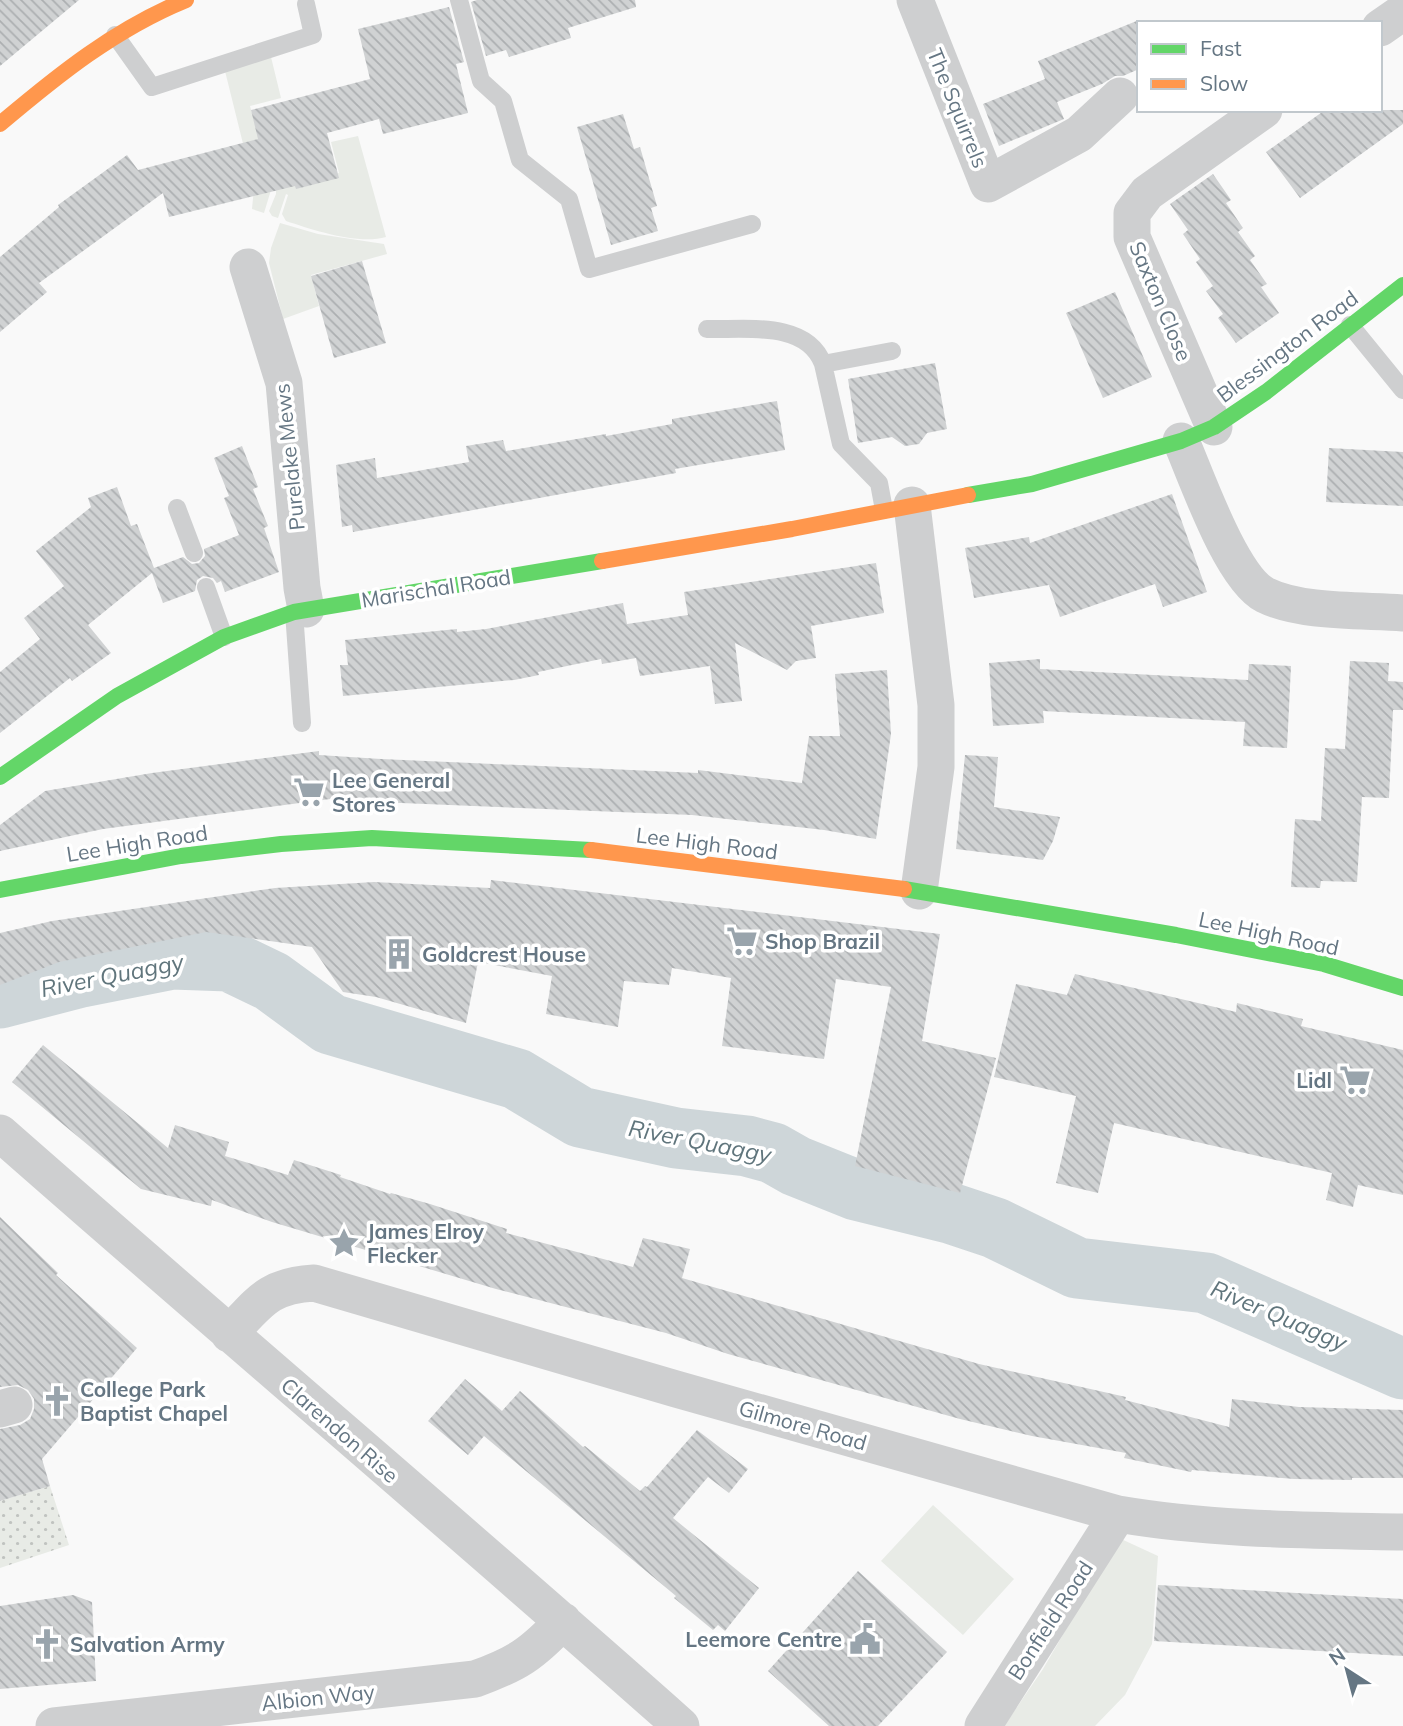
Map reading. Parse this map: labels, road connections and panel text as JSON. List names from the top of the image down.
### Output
{
  "streets": {
    "main road": ["Blessington Road", "Marischal Road", "Lee High Road"],
    "street": [
      "The Squirrels",
      "Saxton Close",
      "Purelake Mews",
      "Gilmore Road",
      "Clarendon Rise",
      "Bonfield Road",
      "Albion Way"
    ]
  },
  "crossings": [
    ["Saxton Close", "Blessington Road"],
    ["Blessington Road", "Marischal Road"],
    ["Purelake Mews", "Marischal Road"],
    ["Gilmore Road", "Clarendon Rise"],
    ["Gilmore Road", "Bonfield Road"],
    ["Clarendon Rise", "Albion Way"]
  ],
  "water": ["River Quaggy"],
  "places": {
    "supermarket": ["Lee General Stores", "Shop Brazil", "Lidl"],
    "building": ["Goldcrest House"],
    "place": ["James Elroy Flecker"],
    "church": ["College Park Baptist Chapel", "Salvation Army"],
    "public building": ["Leemore Centre"]
  },
  "legend": ["Fast", "Slow"],
  "north": "top left"
}
